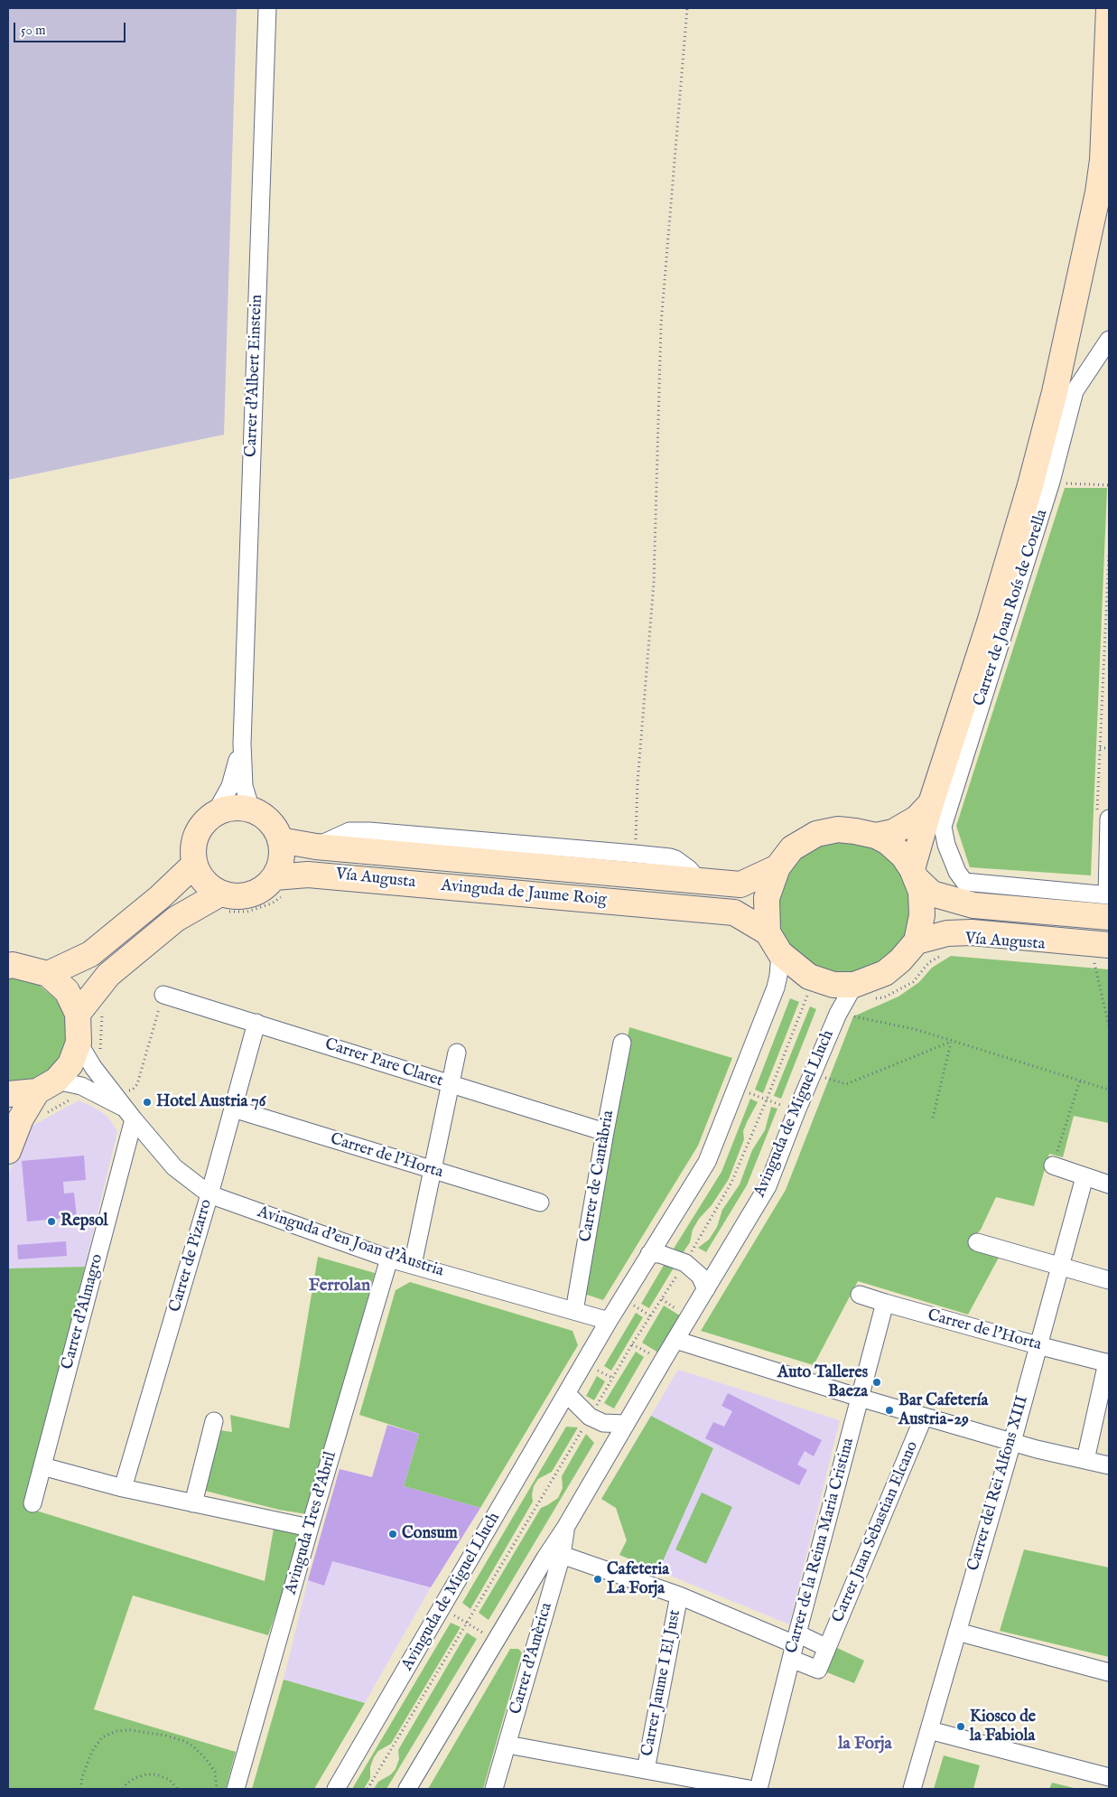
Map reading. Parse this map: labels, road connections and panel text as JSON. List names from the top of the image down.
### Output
{
  "streets": {
    "main road": ["Avinguda de Jaume Roig"],
    "street": [
      "Carrer d'Albert Einstein",
      "Carrer de Joan Roís de Corella",
      "Carrer Pare Claret",
      "Avinguda de Miguel Lluch",
      "Carrer de l'Horta",
      "Carrer de Cantàbria",
      "Avinguda d'en Joan d'Àustria",
      "Carrer de Pizarro",
      "Carrer d'Almagro",
      "Carrer del Rei Alfons XIII",
      "Avinguda Tres d'Abril",
      "Carrer Juan Sebastian Elcano",
      "Carrer de la Reina Maria Cristina",
      "Carrer d'Amèrica",
      "Carrer Jaume I El Just"
    ],
    "path": ["Vía Augusta"]
  },
  "crossings": [
    ["Carrer d'Albert Einstein", "Avinguda de Jaume Roig"],
    ["Avinguda de Jaume Roig", "Avinguda de Miguel Lluch"],
    ["Carrer Pare Claret", "Carrer de Cantàbria"],
    ["Carrer Pare Claret", "Carrer de Pizarro"],
    ["Avinguda de Miguel Lluch", "Avinguda d'en Joan d'Àustria"],
    ["Avinguda de Miguel Lluch", "Carrer d'Amèrica"],
    ["Carrer de l'Horta", "Carrer de Pizarro"],
    ["Carrer de l'Horta", "Carrer del Rei Alfons XIII"],
    ["Carrer de l'Horta", "Carrer de la Reina Maria Cristina"],
    ["Carrer de Cantàbria", "Avinguda d'en Joan d'Àustria"],
    ["Avinguda d'en Joan d'Àustria", "Carrer de Pizarro"],
    ["Avinguda d'en Joan d'Àustria", "Carrer d'Almagro"],
    ["Avinguda d'en Joan d'Àustria", "Avinguda Tres d'Abril"],
    ["Carrer Juan Sebastian Elcano", "Carrer de la Reina Maria Cristina"]
  ],
  "districts": ["Ferrolan", "la Forja"],
  "places": [
    "Hotel Austria 76",
    "Repsol",
    "Auto Talleres Baeza",
    "Bar Cafetería Austria-29",
    "Consum",
    "Cafeteria La Forja",
    "Kiosco de la Fabiola"
  ],
  "scale_bar": "50 m"
}
